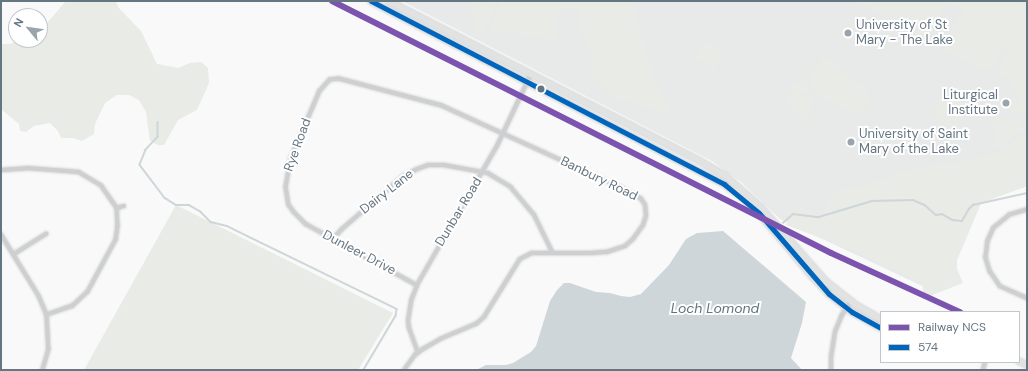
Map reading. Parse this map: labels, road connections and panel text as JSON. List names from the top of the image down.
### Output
{
  "streets": {
    "street": [
      "Rye Road",
      "Banbury Road",
      "Dairy Lane",
      "Dunbar Road",
      "Dunleer Drive"
    ]
  },
  "crossings": [
    ["Rye Road", "Banbury Road"],
    ["Rye Road", "Dunleer Drive"],
    ["Banbury Road", "Dairy Lane"],
    ["Banbury Road", "Dunbar Road"],
    ["Dairy Lane", "Dunbar Road"],
    ["Dairy Lane", "Dunleer Drive"],
    ["Dunbar Road", "Dunleer Drive"]
  ],
  "water": ["Loch Lomond"],
  "places": ["University of St Mary - The Lake", "Liturgical Institute", "University of Saint Mary of the Lake"],
  "lines": ["rail line NCS", "transit line 574"],
  "legend": ["Railway NCS", "574"],
  "north": "top left"
}
